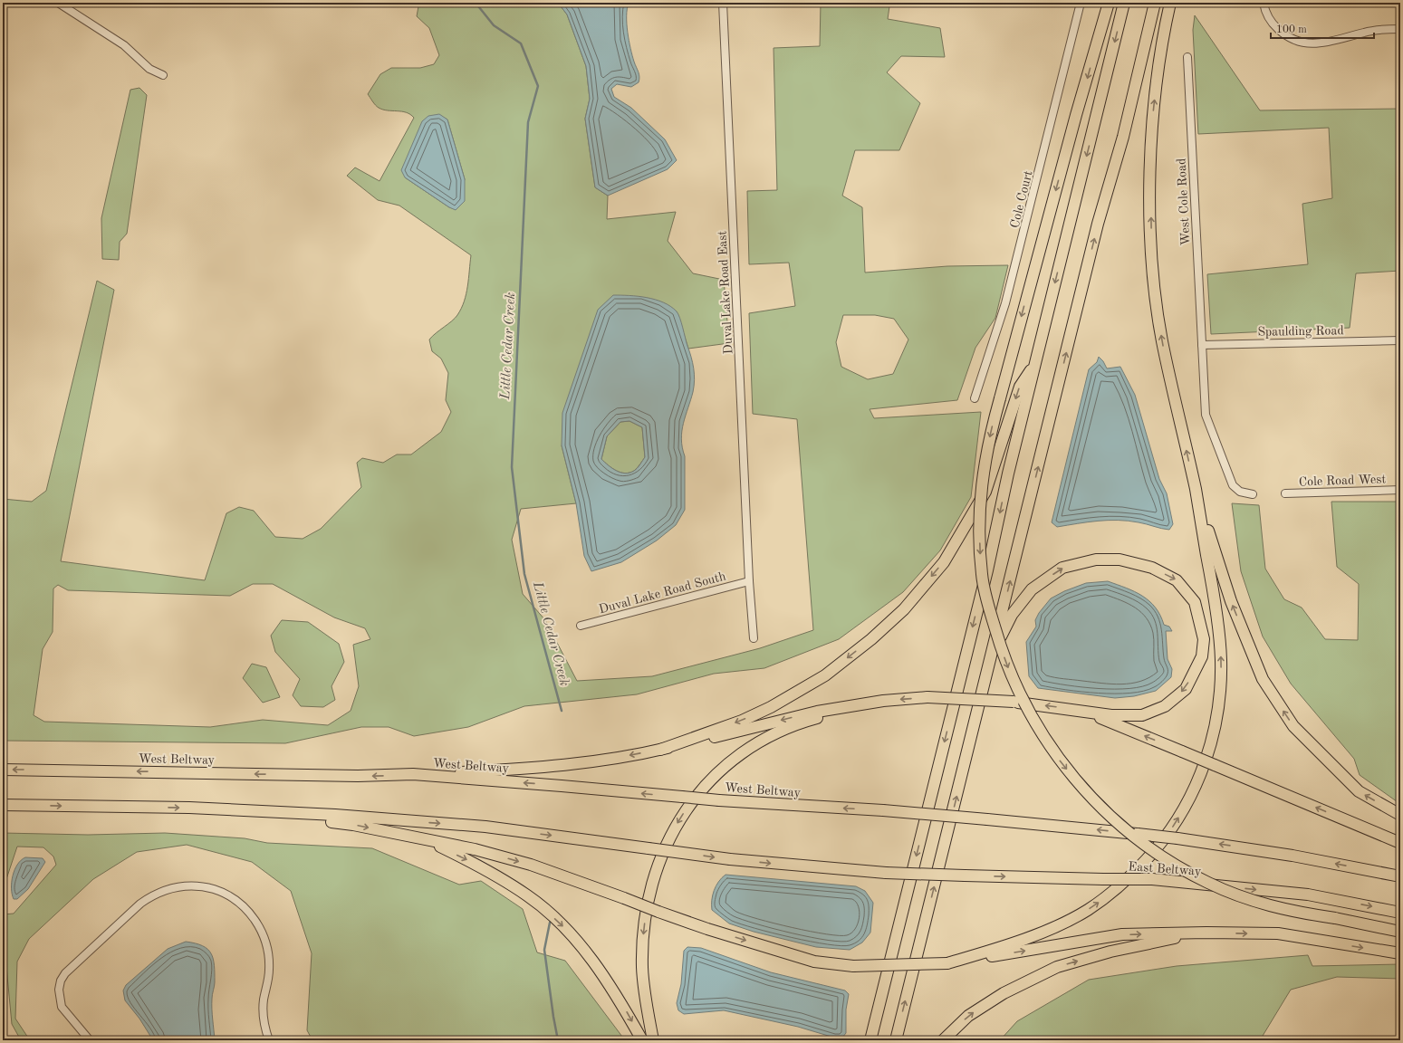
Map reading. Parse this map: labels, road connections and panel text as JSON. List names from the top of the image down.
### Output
{
  "streets": {
    "highway": ["West Beltway", "East Beltway"],
    "street": [
      "Cole Court",
      "West Cole Road",
      "Duval Lake Road East",
      "Spaulding Road",
      "Cole Road West",
      "Duval Lake Road South"
    ]
  },
  "crossings": [
    ["West Cole Road", "Spaulding Road"],
    ["Duval Lake Road East", "Duval Lake Road South"]
  ],
  "water": ["Little Cedar Creek"],
  "scale_bar": "100 m"
}
